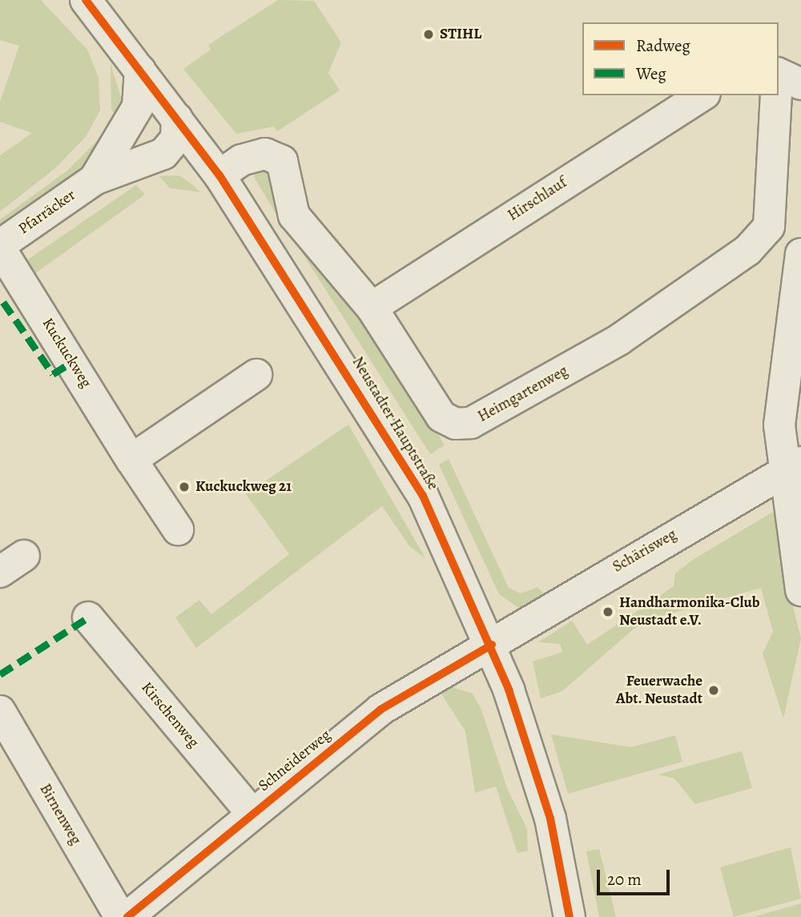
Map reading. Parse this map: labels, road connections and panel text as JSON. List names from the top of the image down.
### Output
{
  "streets": {
    "street": [
      "Hirschlauf",
      "Pfarräcker",
      "Kuckuckweg",
      "Heimgartenweg",
      "Neustadter Hauptstraße",
      "Schärisweg",
      "Kirschenweg",
      "Schneiderweg",
      "Birnenweg"
    ]
  },
  "crossings": [
    ["Hirschlauf", "Heimgartenweg"],
    ["Pfarräcker", "Kuckuckweg"],
    ["Pfarräcker", "Neustadter Hauptstraße"],
    ["Heimgartenweg", "Neustadter Hauptstraße"],
    ["Neustadter Hauptstraße", "Schärisweg"],
    ["Neustadter Hauptstraße", "Schneiderweg"],
    ["Schärisweg", "Schneiderweg"],
    ["Kirschenweg", "Schneiderweg"]
  ],
  "places": [
    "STIHL",
    "Kuckuckweg 21",
    "Handharmonika-Club Neustadt e.V.",
    "Feuerwache Abt. Neustadt"
  ],
  "legend": ["Radweg", "Weg"],
  "scale_bar": "20 m"
}
